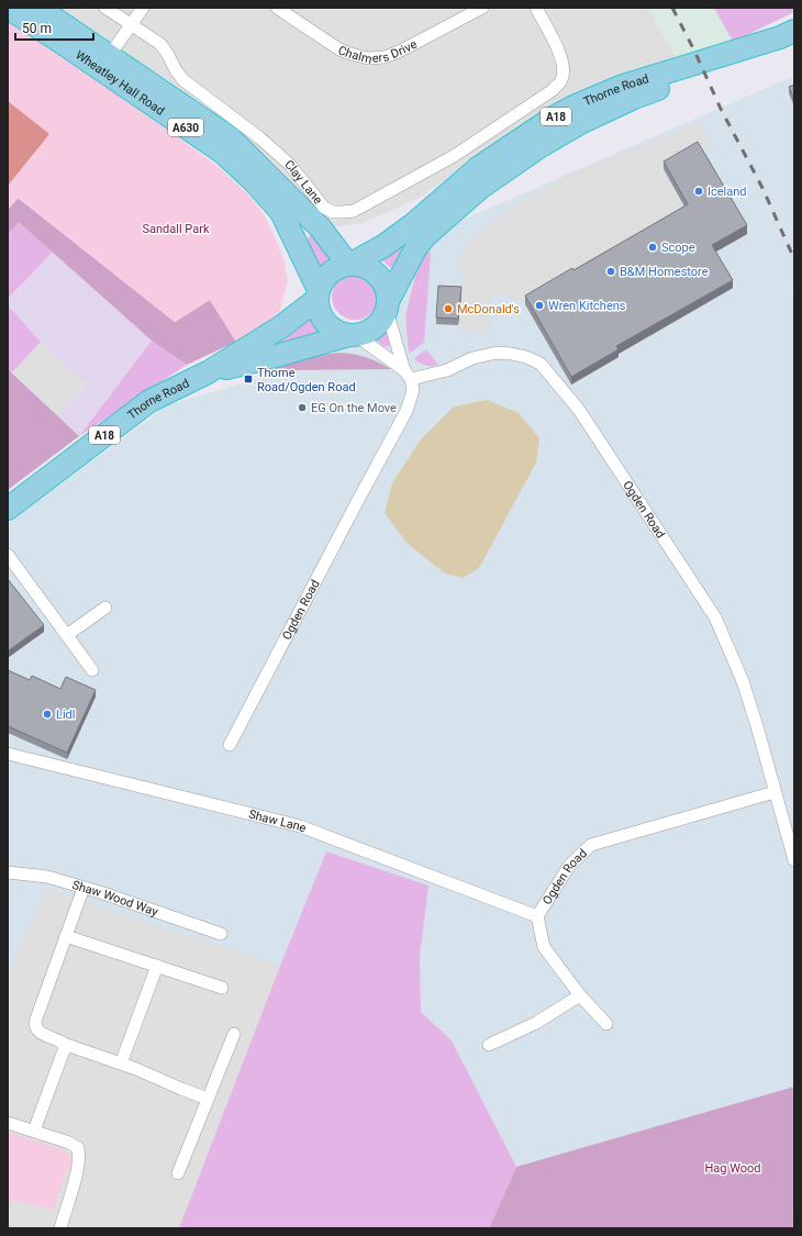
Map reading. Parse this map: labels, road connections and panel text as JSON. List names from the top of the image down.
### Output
{
  "streets": {
    "highway": [
      "Wheatley Hall Road",
      "Thorne Road",
      "A18",
      "A630"
    ],
    "street": [
      "Chalmers Drive",
      "Clay Lane",
      "Ogden Road",
      "Shaw Lane",
      "Shaw Wood Way"
    ]
  },
  "crossings": [
    ["Wheatley Hall Road", "Thorne Road"],
    ["Wheatley Hall Road", "Ogden Road"],
    ["Thorne Road", "Ogden Road"],
    ["Ogden Road", "Shaw Lane"]
  ],
  "parks": ["Sandall Park", "Hag Wood"],
  "places": {
    "other": [
      "Iceland",
      "Scope",
      "B&M Homestore",
      "Wren Kitchens",
      "McDonald's",
      "EG On the Move",
      "Lidl"
    ],
    "transit": ["Thorne Road/Ogden Road"]
  },
  "scale_bar": "50 m"
}
